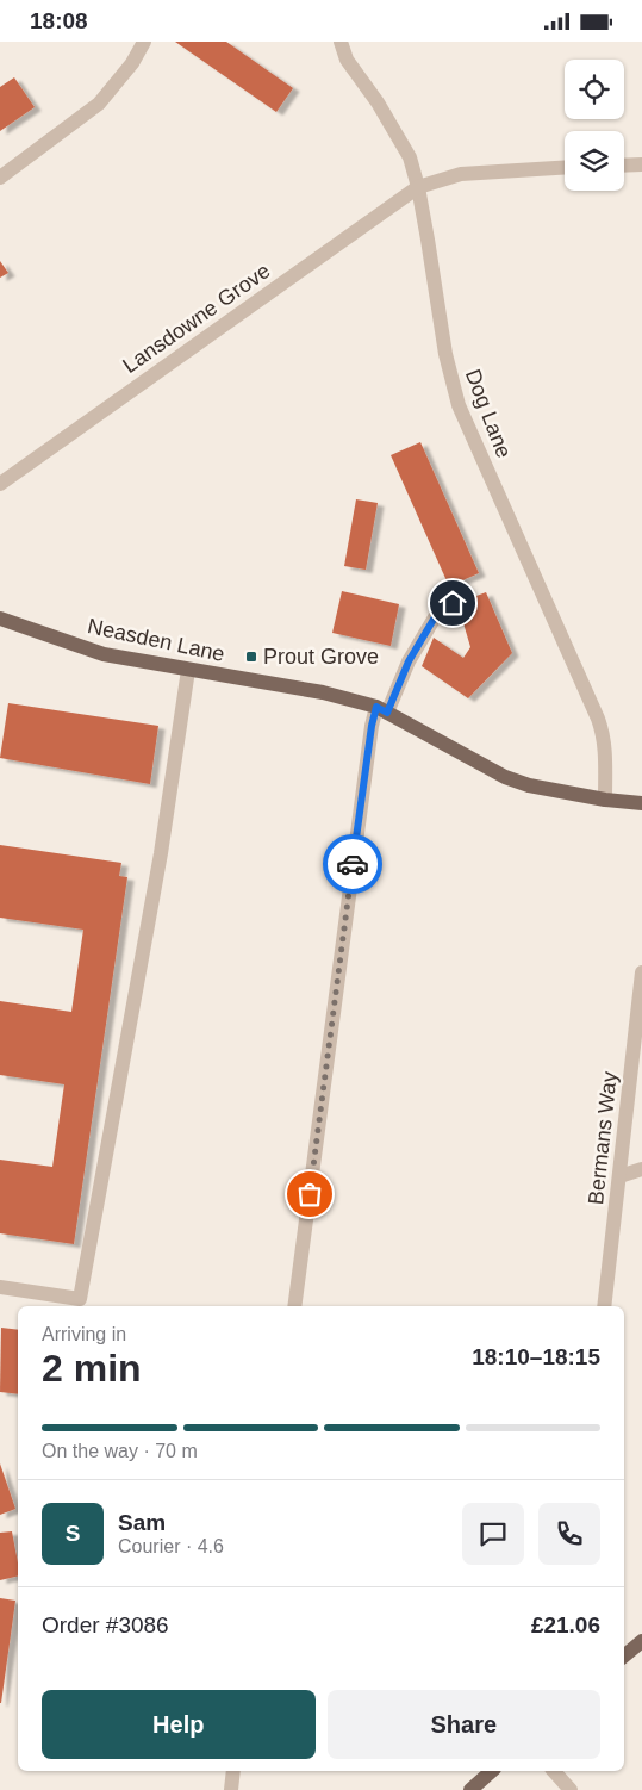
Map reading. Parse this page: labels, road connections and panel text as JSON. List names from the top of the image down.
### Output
{
  "streets": {
    "main road": ["Neasden Lane"],
    "street": ["Lansdowne Grove", "Dog Lane", "Bermans Way"]
  },
  "crossings": [
    ["Lansdowne Grove", "Dog Lane"],
    ["Dog Lane", "Neasden Lane"]
  ],
  "places": {
    "transit": ["Prout Grove"]
  },
  "page": {
    "status": "18:08",
    "heading": ["2 min", "Arriving in", "18:10–18:15"],
    "panel": [
      "Sam",
      "Courier · 4.6",
      "Order #3086",
      "£21.06"
    ],
    "bar": "On the way · 70 m",
    "round": "S",
    "buttons": ["Help", "Share"]
  }
}
